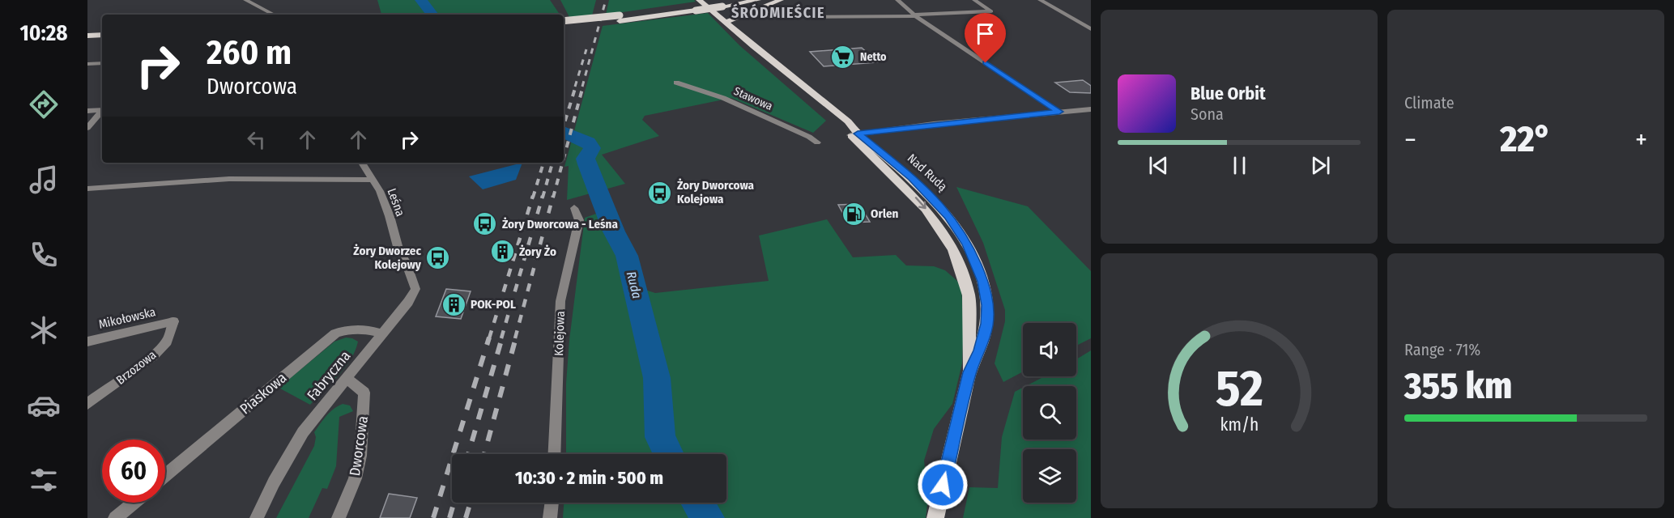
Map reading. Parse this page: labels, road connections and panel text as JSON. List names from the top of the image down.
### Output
{
  "streets": {
    "main road": ["Nad Rudą"],
    "street": [
      "Stawowa",
      "Leśna",
      "Mikołowska",
      "Kolejowa",
      "Brzozowa",
      "Fabryczna",
      "Piaskowa",
      "Dworcowa"
    ]
  },
  "crossings": [
    ["Leśna", "Fabryczna"],
    ["Mikołowska", "Brzozowa"],
    ["Fabryczna", "Piaskowa"],
    ["Fabryczna", "Dworcowa"]
  ],
  "districts": ["ŚRÓDMIEŚCIE"],
  "water": ["Ruda"],
  "places": {
    "supermarket": ["Netto"],
    "bus stop": ["Żory Dworcowa Kolejowa", "Żory Dworcowa - Leśna", "Żory Dworzec Kolejowy"],
    "fuel station": ["Orlen"],
    "building": ["Żory Żo", "POK-POL"]
  },
  "page": {
    "tabs": "10:28",
    "tile": [
      "Climate",
      ["Range · 71%", "355 km"]
    ],
    "turn": ["260 m", "Dworcowa"],
    "song": ["Blue Orbit", "Sona"],
    "heat": ["−", "22°", "+"],
    "limit": "60",
    "trip": "10:30 · 2 min · 500 m",
    "gauge": ["52", "km/h"]
  }
}
